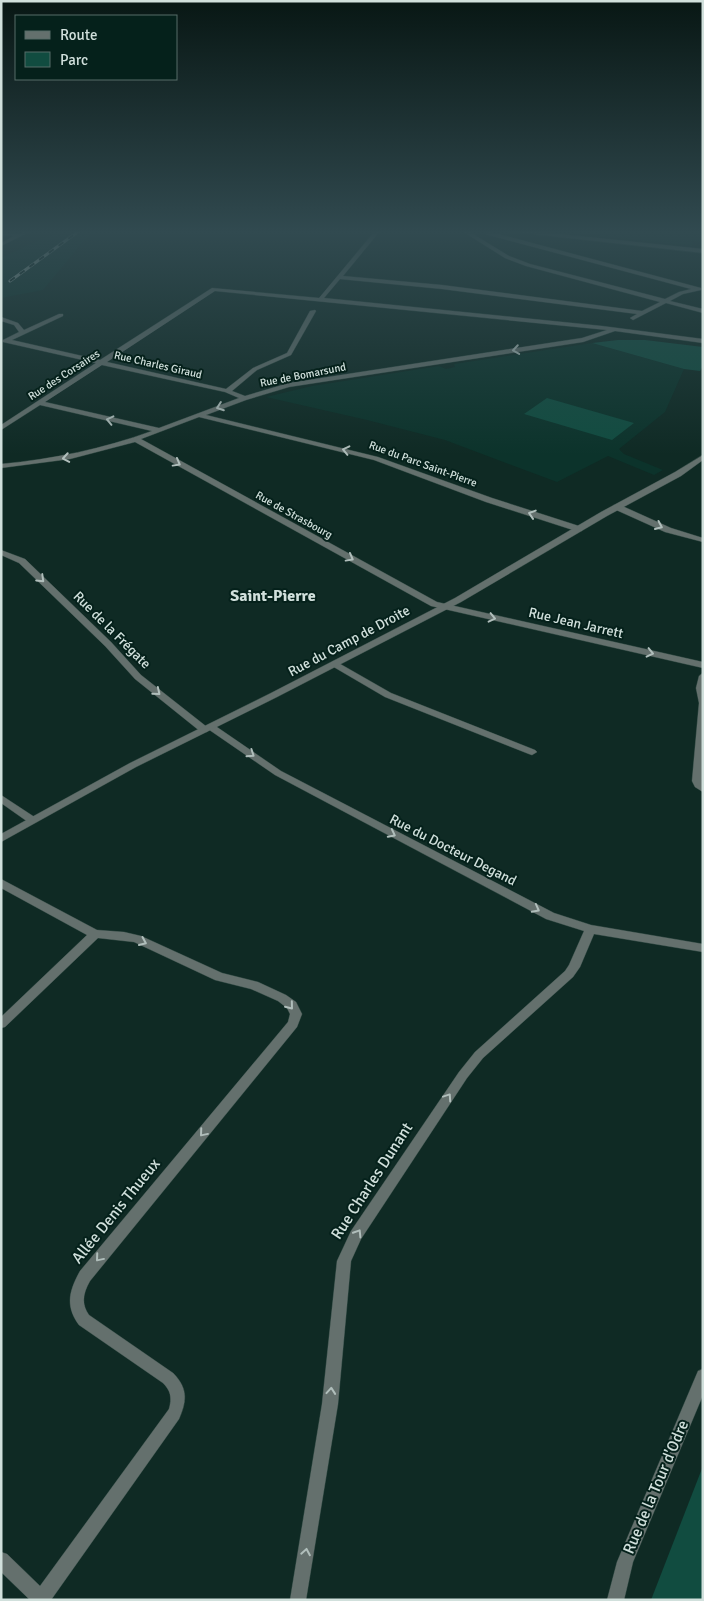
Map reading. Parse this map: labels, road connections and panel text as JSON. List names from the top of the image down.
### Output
{
  "streets": {
    "street": [
      "Rue Charles Giraud",
      "Rue des Corsaires",
      "Rue de Bomarsund",
      "Rue du Parc Saint-Pierre",
      "Rue de Strasbourg",
      "Rue Jean Jarrett",
      "Rue de la Frégate",
      "Rue du Camp de Droite",
      "Rue du Docteur Degand",
      "Rue Charles Dunant",
      "Allée Denis Thueux",
      "Rue de la Tour d'Odre"
    ]
  },
  "crossings": [
    ["Rue Charles Giraud", "Rue des Corsaires"],
    ["Rue Charles Giraud", "Rue de Bomarsund"],
    ["Rue de Bomarsund", "Rue du Parc Saint-Pierre"],
    ["Rue de Bomarsund", "Rue de Strasbourg"],
    ["Rue du Parc Saint-Pierre", "Rue du Camp de Droite"],
    ["Rue de Strasbourg", "Rue Jean Jarrett"],
    ["Rue de Strasbourg", "Rue du Camp de Droite"],
    ["Rue Jean Jarrett", "Rue du Camp de Droite"],
    ["Rue de la Frégate", "Rue du Camp de Droite"],
    ["Rue de la Frégate", "Rue du Docteur Degand"],
    ["Rue du Camp de Droite", "Rue du Docteur Degand"],
    ["Rue du Docteur Degand", "Rue Charles Dunant"]
  ],
  "one_way": [
    "Rue du Parc Saint-Pierre",
    "Rue de Strasbourg",
    "Rue Jean Jarrett",
    "Rue de la Frégate",
    "Rue du Docteur Degand",
    "Rue Charles Dunant"
  ],
  "districts": ["Saint-Pierre"],
  "legend": ["Route", "Parc"]
}
